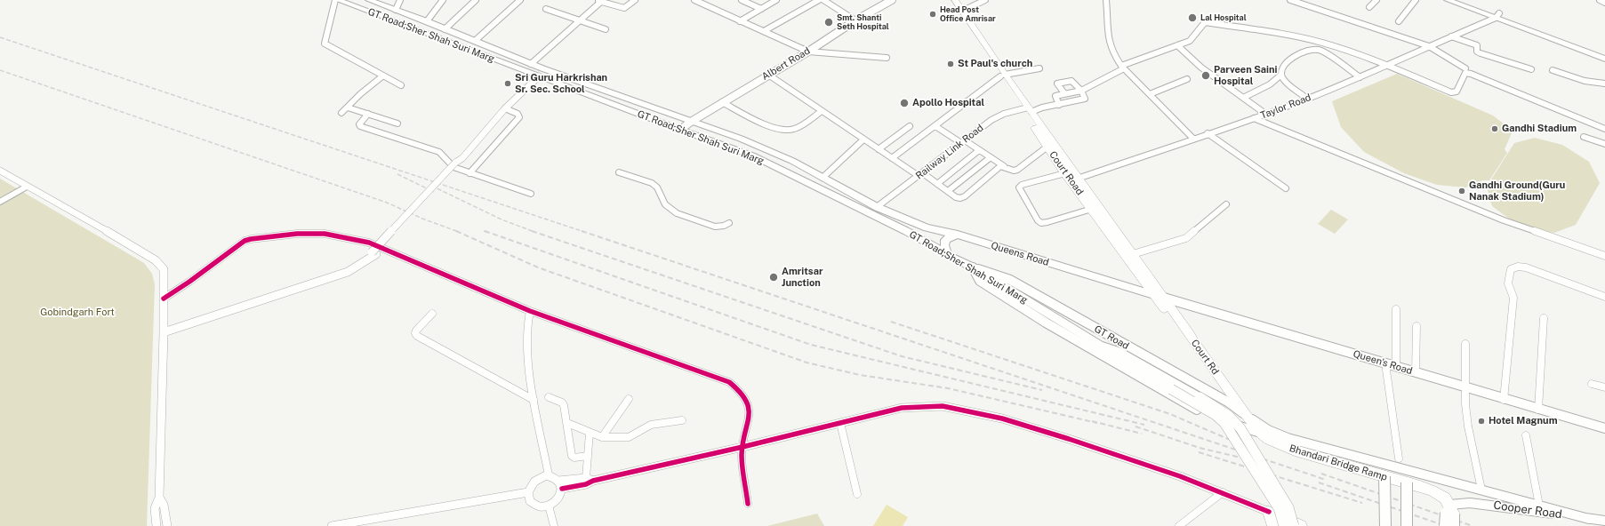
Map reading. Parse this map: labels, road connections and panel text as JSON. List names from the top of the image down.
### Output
{
  "streets": {
    "highway": ["Court Road", "Court Rd", "Bhandari Bridge Ramp"],
    "main road": [
      "GT Road;Sher Shah Suri Marg",
      "Albert Road",
      "Queens Road",
      "GT Road",
      "Queen's Road",
      "Cooper Road"
    ],
    "street": ["Taylor Road", "Railway Link Road"]
  },
  "crossings": [
    ["GT Road;Sher Shah Suri Marg", "Albert Road"],
    ["GT Road;Sher Shah Suri Marg", "Railway Link Road"],
    ["GT Road;Sher Shah Suri Marg", "Queens Road"],
    ["GT Road;Sher Shah Suri Marg", "GT Road"],
    ["Taylor Road", "Court Road"],
    ["Railway Link Road", "Court Road"],
    ["Railway Link Road", "Queens Road"],
    ["Court Road", "Queens Road"],
    ["Court Road", "Court Rd"],
    ["Court Road", "Queen's Road"],
    ["Queens Road", "Court Rd"],
    ["Queens Road", "Queen's Road"],
    ["GT Road", "Court Rd"],
    ["GT Road", "Bhandari Bridge Ramp"],
    ["GT Road", "Cooper Road"],
    ["Court Rd", "Queen's Road"],
    ["Court Rd", "Bhandari Bridge Ramp"],
    ["Bhandari Bridge Ramp", "Cooper Road"]
  ],
  "parks": ["Gobindgarh Fort"],
  "places": [
    "Head Post Office Amrisar",
    "Lal Hospital",
    "Smt. Shanti Seth Hospital",
    "St Paul's church",
    "Parveen Saini Hospital",
    "Sri Guru Harkrishan Sr. Sec. School",
    "Apollo Hospital",
    "Gandhi Stadium",
    "Gandhi Ground(Guru Nanak Stadium)",
    "Amritsar Junction",
    "Hotel Magnum"
  ]
}
